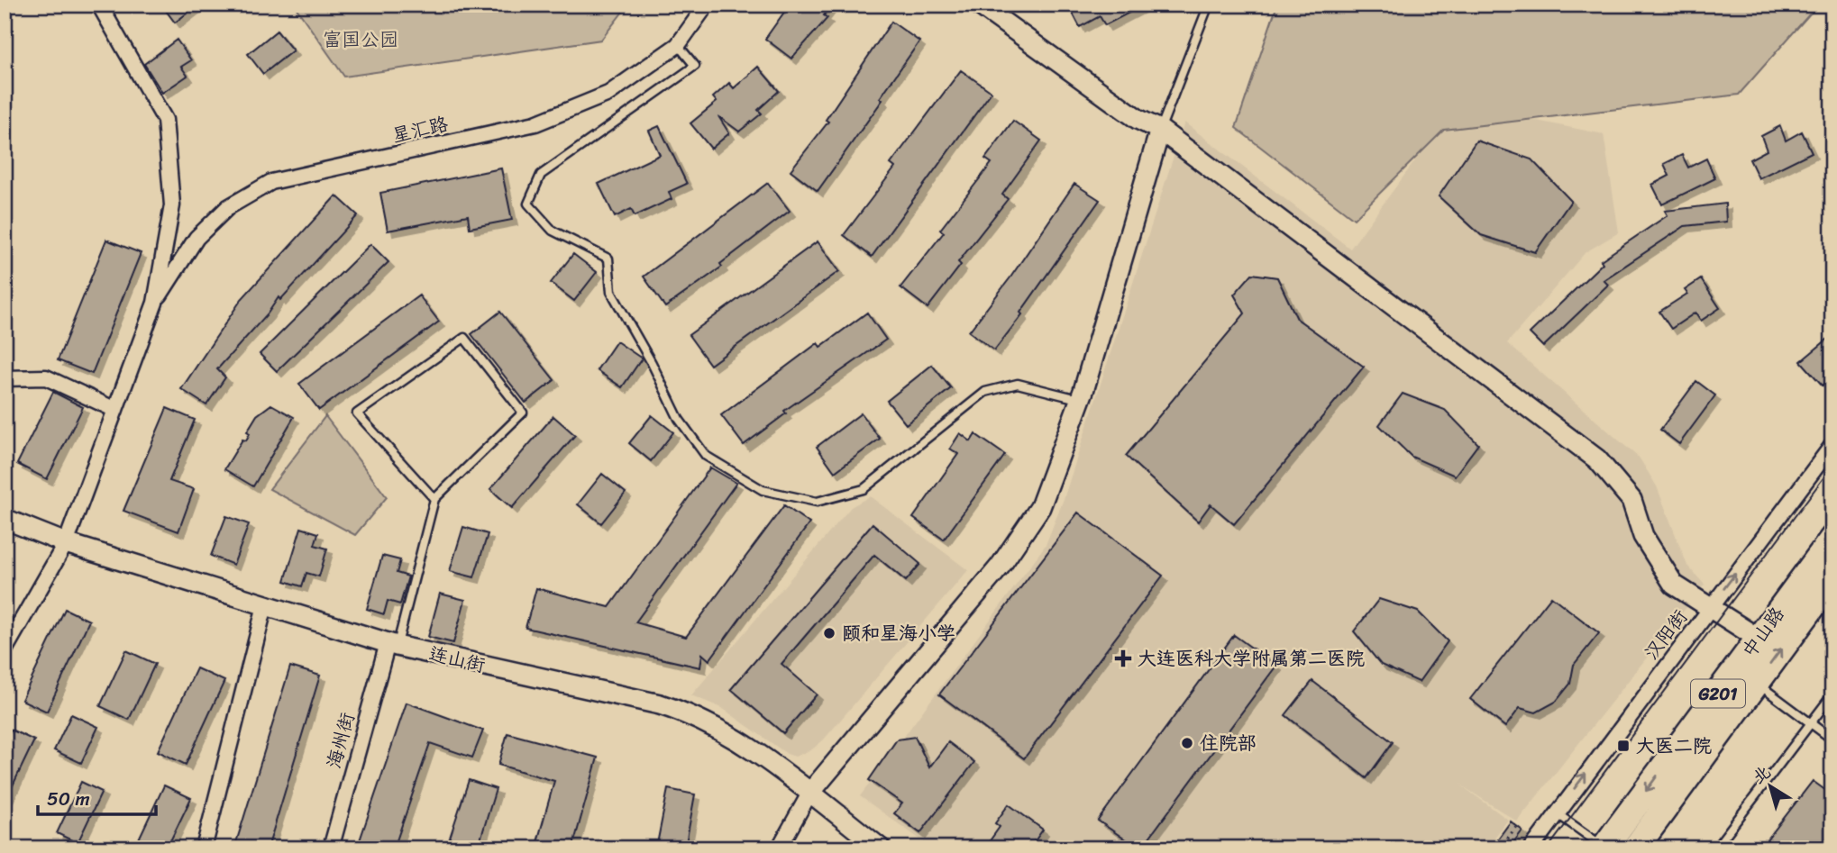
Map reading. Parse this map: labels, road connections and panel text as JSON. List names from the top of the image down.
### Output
{
  "streets": {
    "highway": ["中山路", "G201"],
    "street": [
      "星汇路",
      "汉阳街",
      "连山街",
      "海州街"
    ]
  },
  "crossings": [
    ["连山街", "海州街"]
  ],
  "one_way": ["汉阳街"],
  "parks": ["富国公园"],
  "places": {
    "other": ["颐和星海小学", "住院部"],
    "health": ["大连医科大学附属第二医院"],
    "transit": ["大医二院"]
  },
  "scale_bar": "50 m",
  "north": "top left"
}
